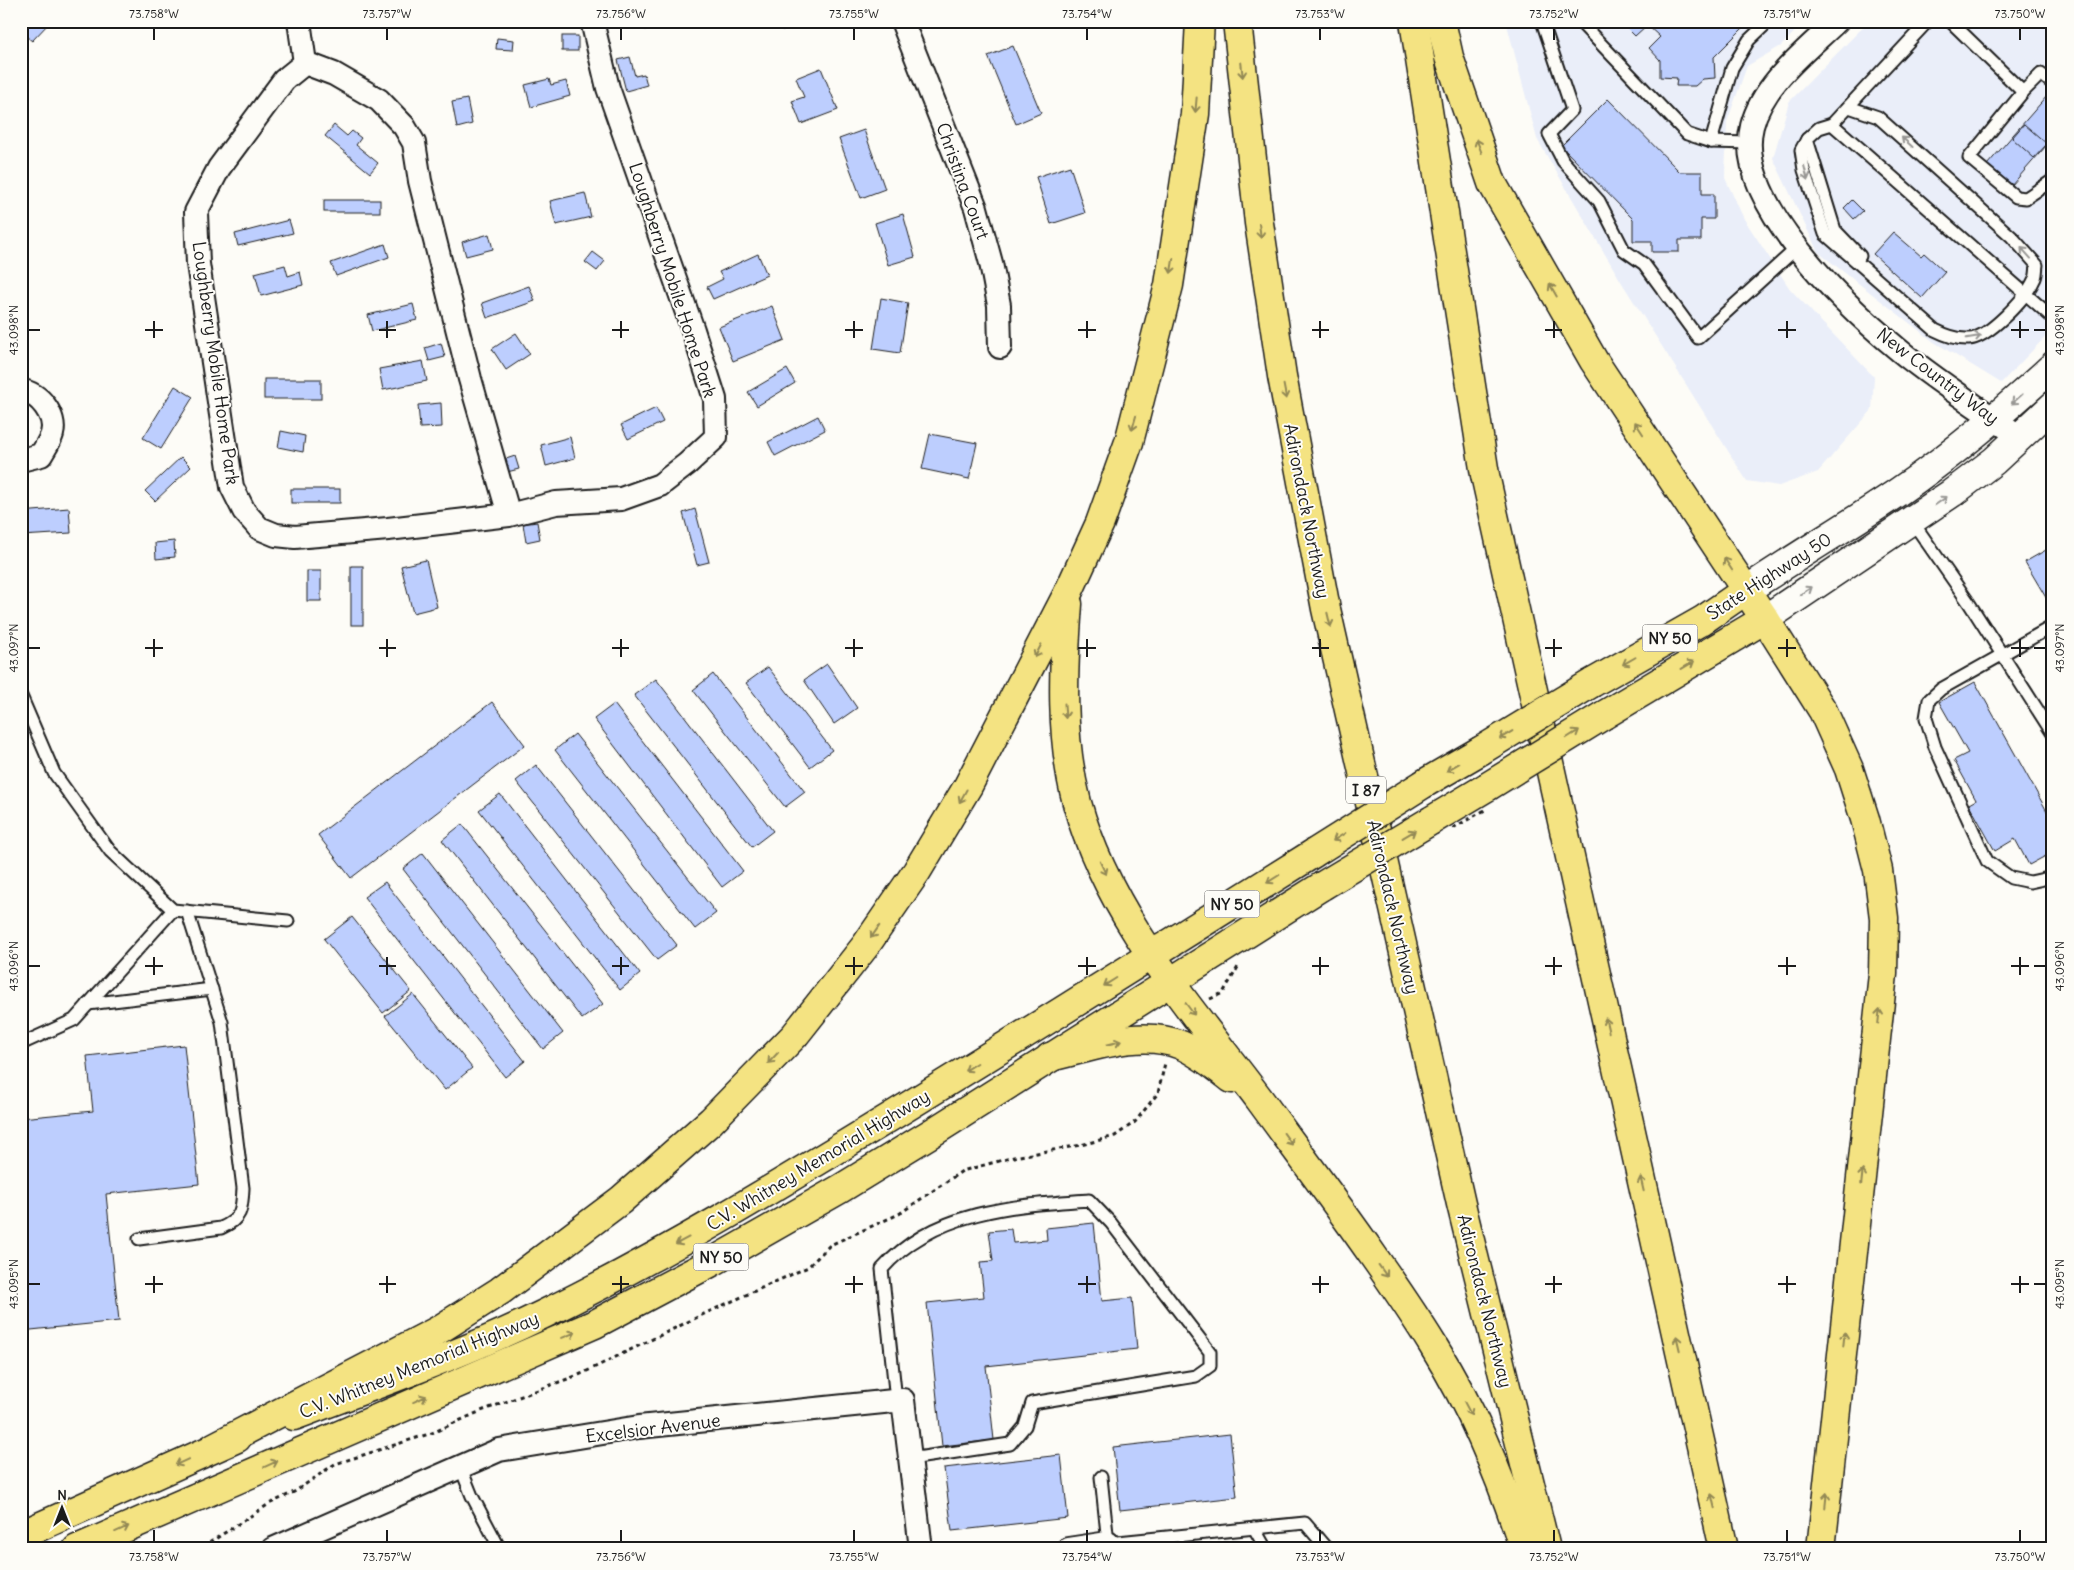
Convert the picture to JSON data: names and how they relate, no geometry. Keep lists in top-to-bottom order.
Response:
{
  "streets": {
    "highway": [
      "Adirondack Northway",
      "State Highway 50",
      "NY 50",
      "I 87",
      "C.V. Whitney Memorial Highway"
    ],
    "street": [
      "Christina Court",
      "Loughberry Mobile Home Park",
      "New Country Way",
      "Excelsior Avenue"
    ]
  },
  "crossings": [
    ["New Country Way", "State Highway 50"],
    ["State Highway 50", "C.V. Whitney Memorial Highway"]
  ],
  "north": "top",
  "coordinates": [
    "73.758°W",
    "73.757°W",
    "73.756°W",
    "73.755°W",
    "73.754°W",
    "73.753°W",
    "73.752°W",
    "73.751°W",
    "73.750°W",
    "43.098°N",
    "43.097°N",
    "43.096°N",
    "43.095°N"
  ]
}
